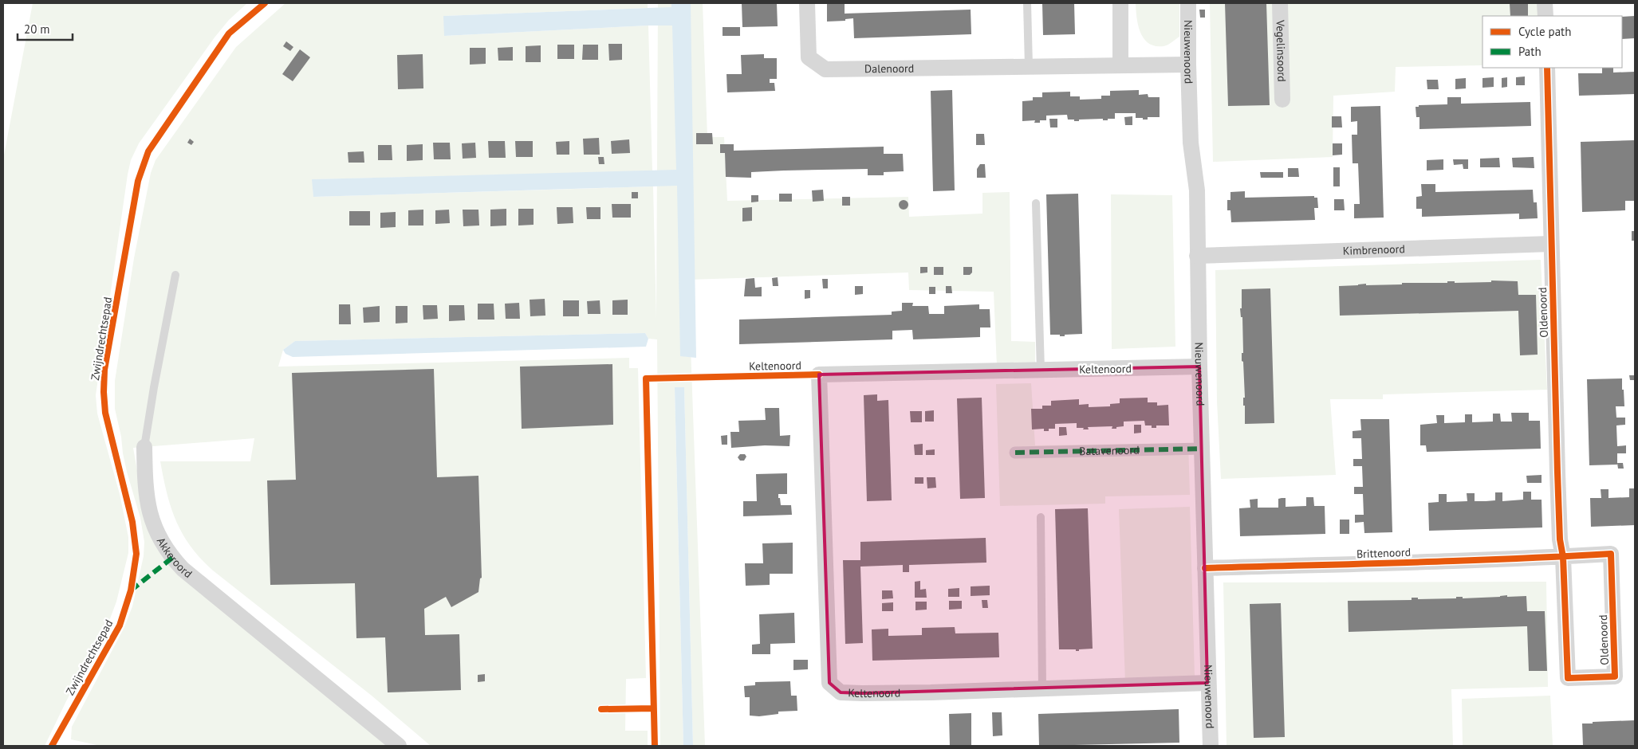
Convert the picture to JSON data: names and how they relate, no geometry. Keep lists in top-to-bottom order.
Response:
{
  "streets": {
    "street": [
      "Vegelinsoord",
      "Nieuwenoord",
      "Dalenoord",
      "Kimbrenoord",
      "Oldenoord",
      "Keltenoord",
      "Batavenoord",
      "Brittenoord",
      "Akkeroord"
    ],
    "cycle path": ["Zwijndrechtsepad"]
  },
  "crossings": [
    ["Nieuwenoord", "Dalenoord"],
    ["Nieuwenoord", "Kimbrenoord"],
    ["Nieuwenoord", "Keltenoord"],
    ["Nieuwenoord", "Batavenoord"],
    ["Nieuwenoord", "Brittenoord"],
    ["Kimbrenoord", "Oldenoord"],
    ["Oldenoord", "Brittenoord"]
  ],
  "legend": ["Cycle path", "Path"],
  "scale_bar": "20 m"
}
